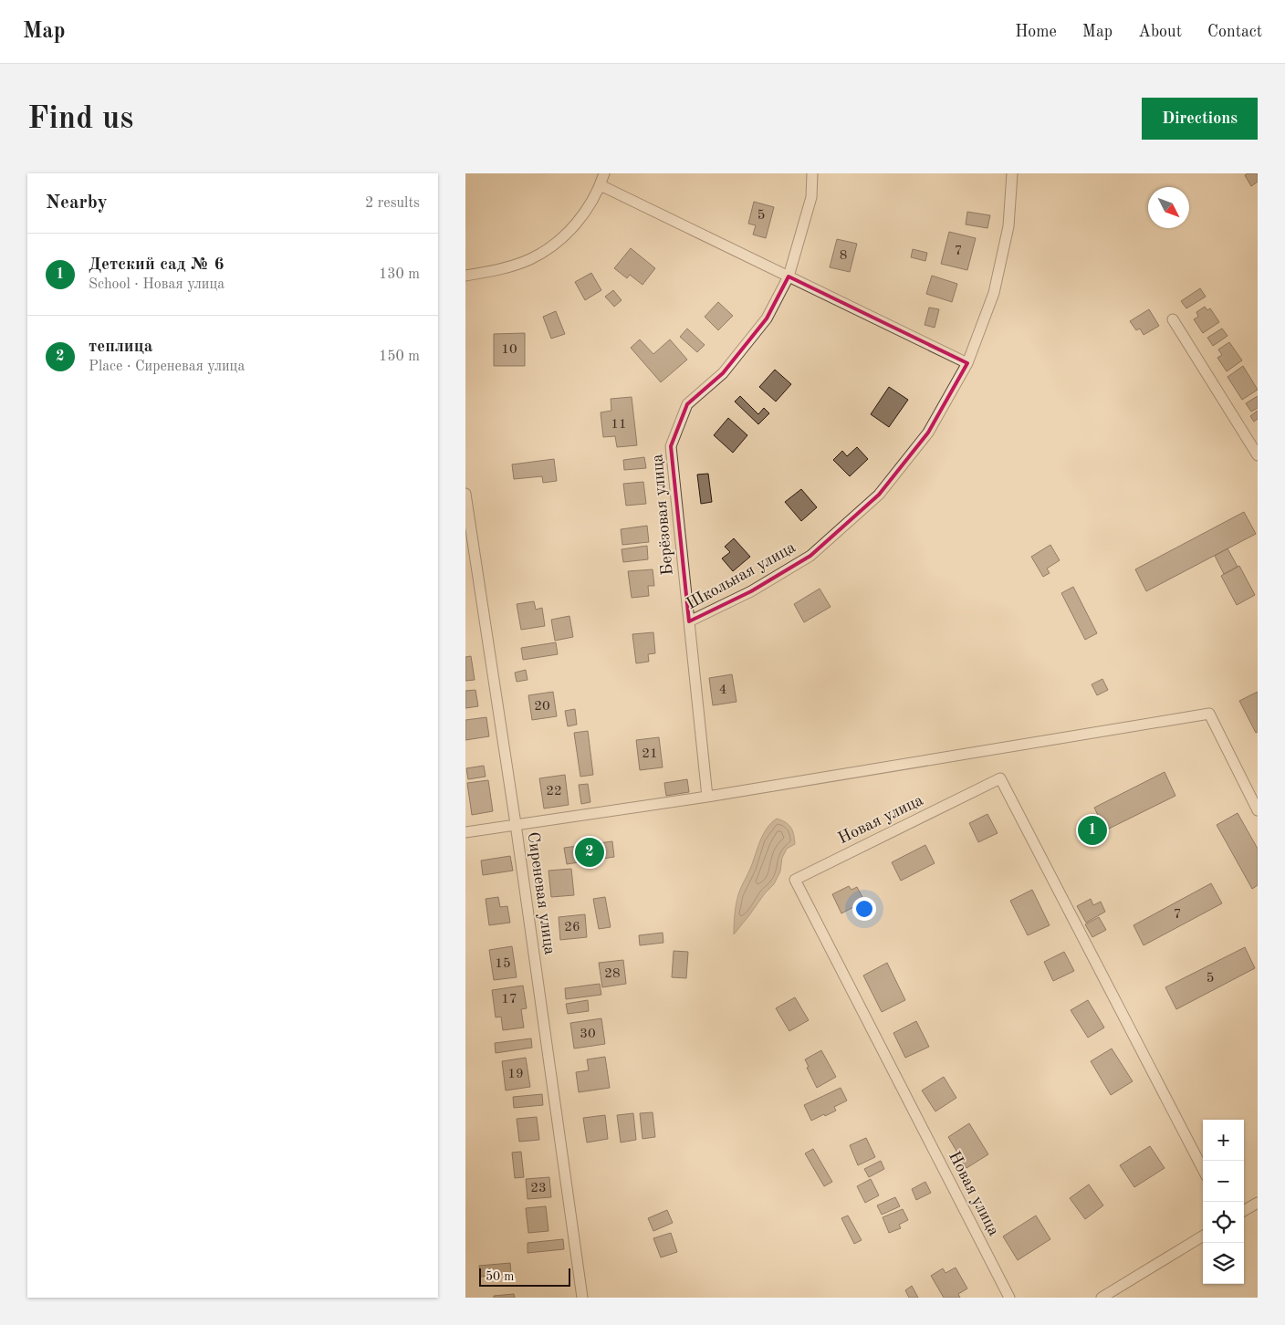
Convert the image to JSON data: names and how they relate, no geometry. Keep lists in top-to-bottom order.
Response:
{
  "streets": {
    "street": [
      "Берёзовая улица",
      "Школьная улица",
      "Новая улица",
      "Сиреневая улица"
    ]
  },
  "crossings": [
    ["Берёзовая улица", "Школьная улица"]
  ],
  "house_numbers": [
    "5",
    "7",
    "8",
    "10",
    "11",
    "4",
    "20",
    "21",
    "22",
    "7",
    "26",
    "15",
    "28",
    "5",
    "17",
    "30",
    "19",
    "23"
  ],
  "scale_bar": "50 m",
  "north": "bottom right",
  "page": {
    "header": "Map",
    "nav": [
      "Home",
      "Map",
      "About",
      "Contact"
    ],
    "buttons": "Directions",
    "title": "Find us",
    "heading": ["Nearby", "2 results"],
    "list": [
      {
        "mark": "1",
        "name": "Детский сад № 6",
        "note": "School · Новая улица",
        "value": "130 m"
      },
      {
        "mark": "2",
        "name": "теплица",
        "note": "Place · Сиреневая улица",
        "value": "150 m"
      }
    ],
    "pins": ["1", "2"],
    "map_buttons": ["+", "−"],
    "scale": "50 m"
  }
}
